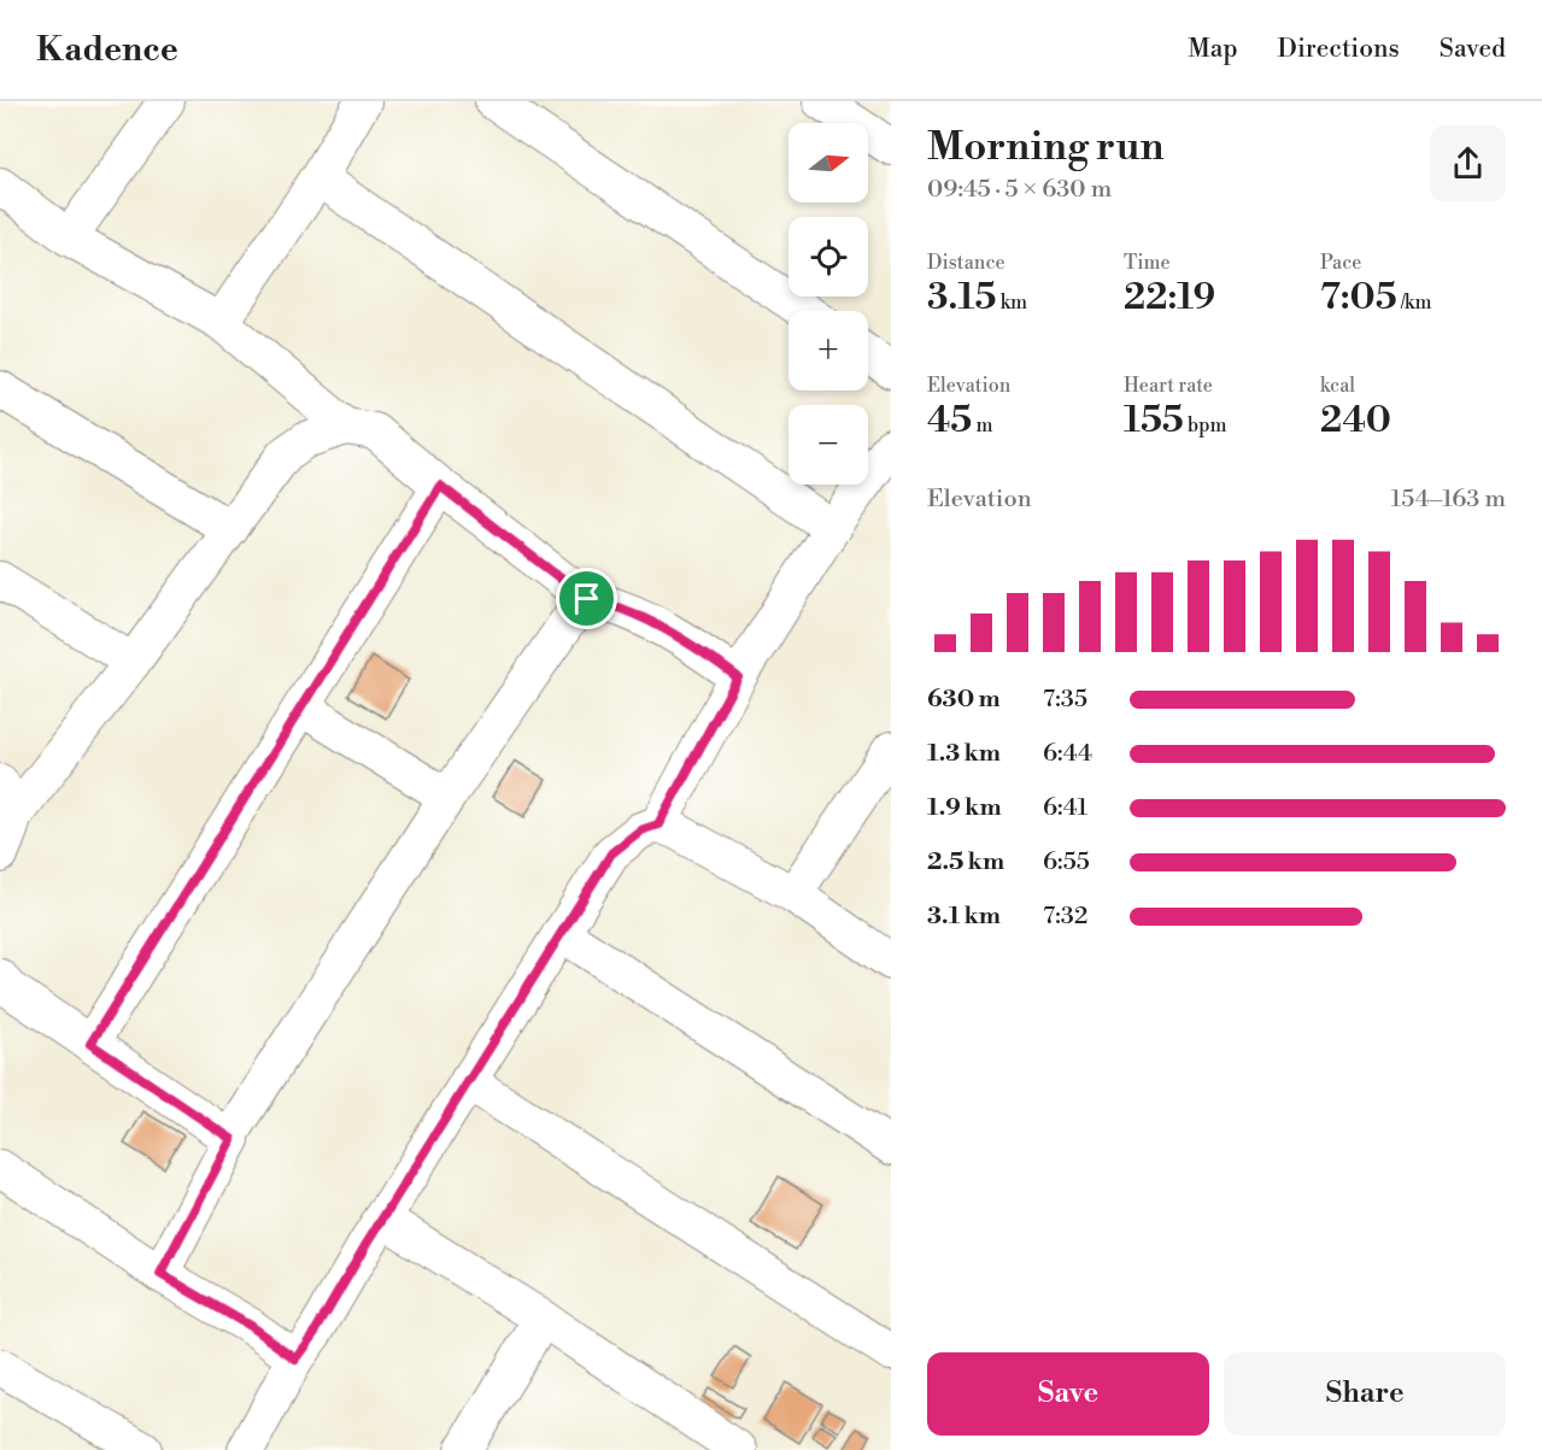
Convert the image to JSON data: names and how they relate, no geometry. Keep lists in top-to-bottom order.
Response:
{
  "north": "right",
  "page": {
    "header": "Kadence",
    "nav": ["Map", "Directions", "Saved"],
    "heading": ["Morning run", "09:45 · 5 × 630 m"],
    "map_buttons": ["+", "−"],
    "stats": [
      ["Distance", "3.15 km"],
      ["Time", "22:19"],
      ["Pace", "7:05 /km"],
      ["Elevation", "45 m"],
      ["Heart rate", "155 bpm"],
      ["kcal", "240"]
    ],
    "chart": ["Elevation", "154–163 m"],
    "list": [
      {
        "name": "630 m",
        "note": "7:35"
      },
      {
        "name": "1.3 km",
        "note": "6:44"
      },
      {
        "name": "1.9 km",
        "note": "6:41"
      },
      {
        "name": "2.5 km",
        "note": "6:55"
      },
      {
        "name": "3.1 km",
        "note": "7:32"
      }
    ],
    "buttons": ["Save", "Share"]
  }
}
